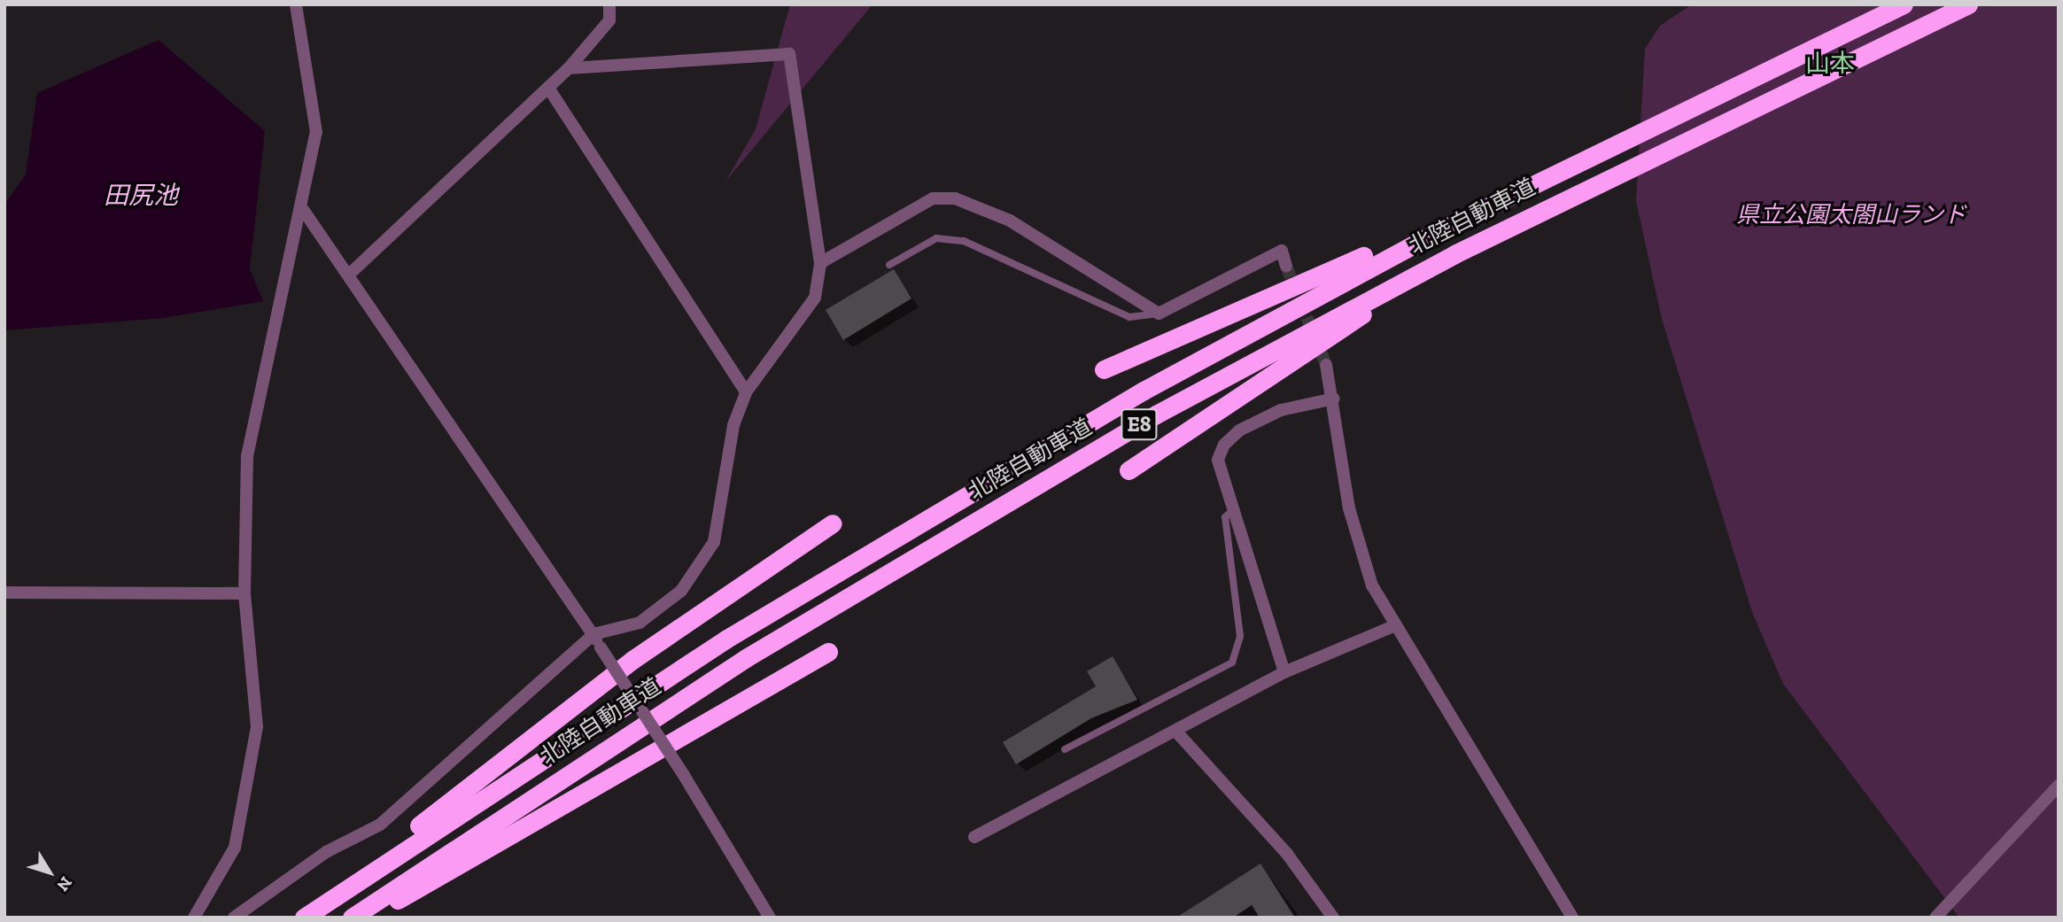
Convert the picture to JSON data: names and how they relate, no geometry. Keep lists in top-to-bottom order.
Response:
{
  "streets": {
    "highway": ["北陸自動車道", "E8"]
  },
  "districts": ["山本"],
  "water": ["田尻池"],
  "parks": ["県立公園太閤山ランド"],
  "north": "bottom right"
}
